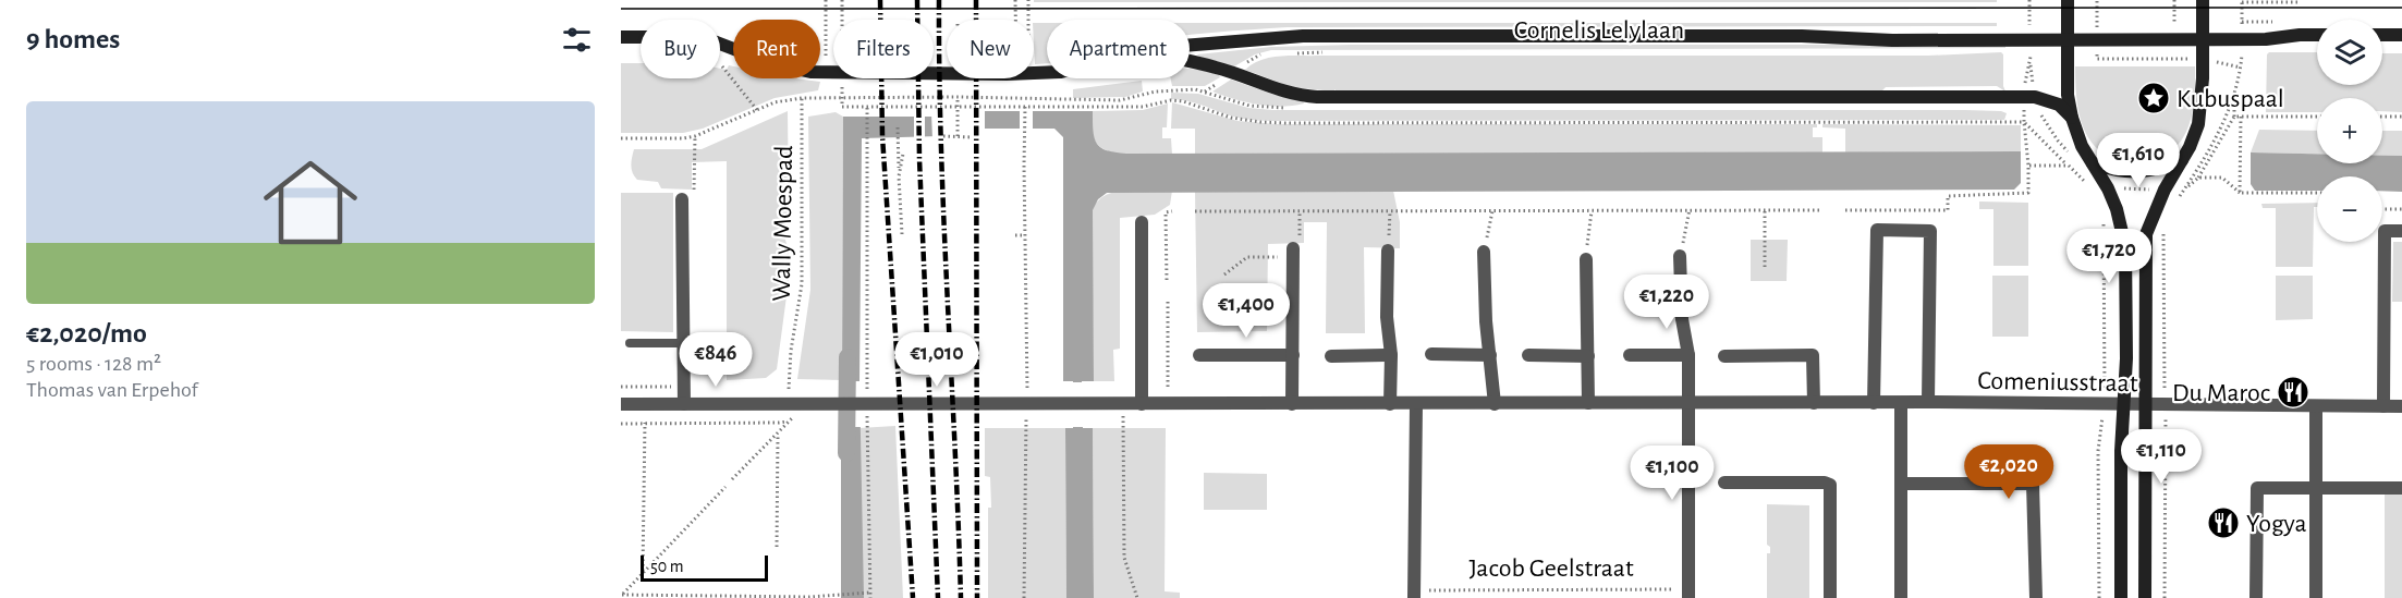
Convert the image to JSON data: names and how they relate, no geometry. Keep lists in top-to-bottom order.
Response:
{
  "streets": {
    "main road": ["Cornelis Lelylaan"],
    "street": ["Comeniusstraat"],
    "path": ["Wally Moespad", "Jacob Geelstraat"]
  },
  "places": {
    "place": ["Kubuspaal"],
    "restaurant": ["Du Maroc", "Yogya"]
  },
  "scale_bar": "50 m",
  "page": {
    "heading": "9 homes",
    "map_buttons": ["+", "−"],
    "chip": [
      "Buy",
      "Rent",
      "Filters",
      "New",
      "Apartment"
    ],
    "list": [
      {
        "name": "€2,020/mo",
        "note": "5 rooms · 128 m² · Thomas van Erpehof"
      }
    ],
    "price": [
      "€1,610",
      "€1,720",
      "€1,220",
      "€1,400",
      "€846",
      "€1,010",
      "€1,110",
      "€2,020",
      "€1,100"
    ],
    "scale": "50 m"
  }
}
